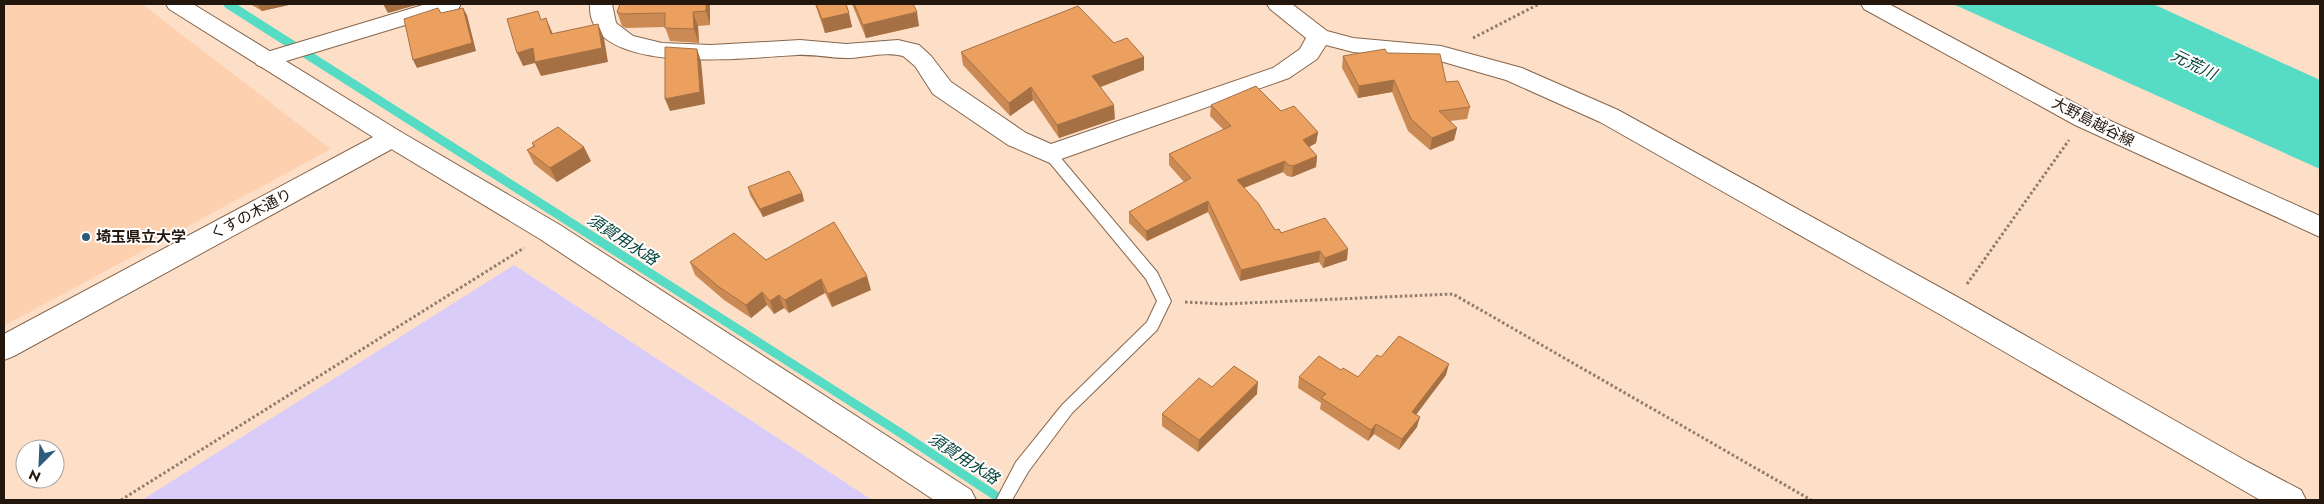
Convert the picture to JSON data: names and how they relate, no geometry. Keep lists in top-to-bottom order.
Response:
{
  "streets": {
    "street": ["大野島越谷線", "くすの木通り"]
  },
  "water": ["元荒川", "須賀用水路"],
  "places": ["埼玉県立大学"],
  "north": "bottom left"
}
